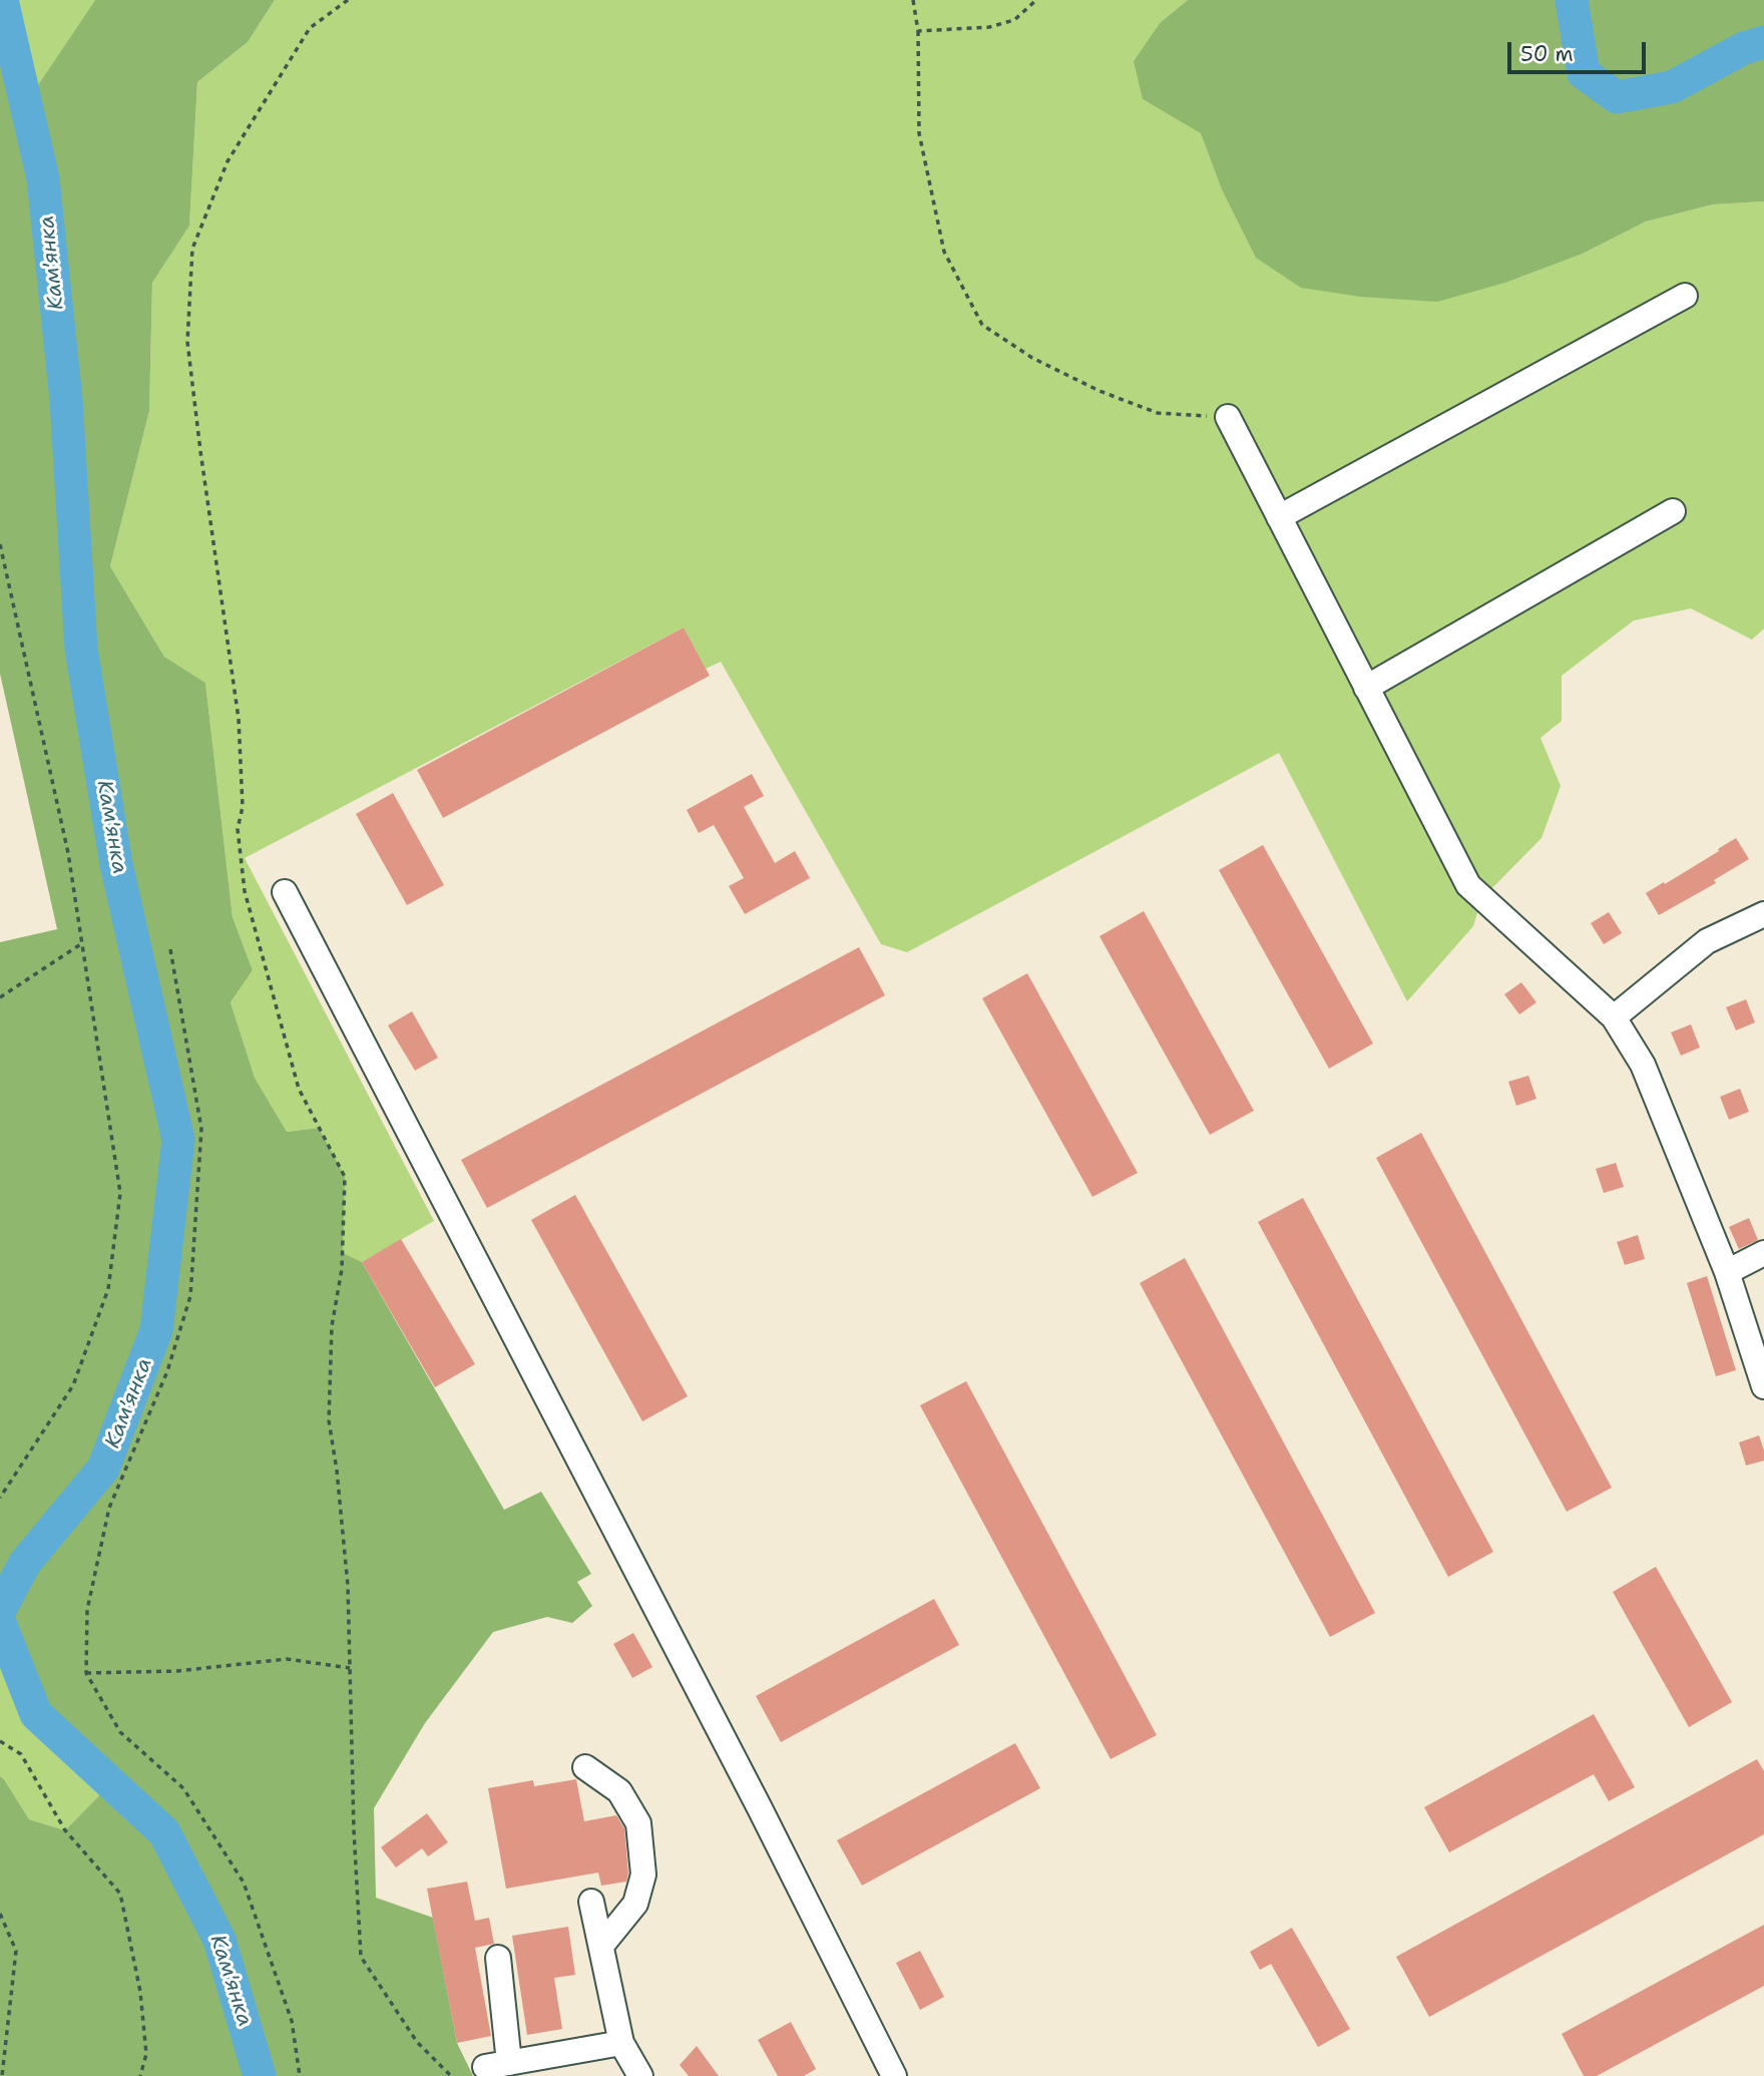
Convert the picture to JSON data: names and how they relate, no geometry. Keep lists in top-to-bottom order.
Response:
{
  "water": ["Кам'янка"],
  "scale_bar": "50 m"
}
